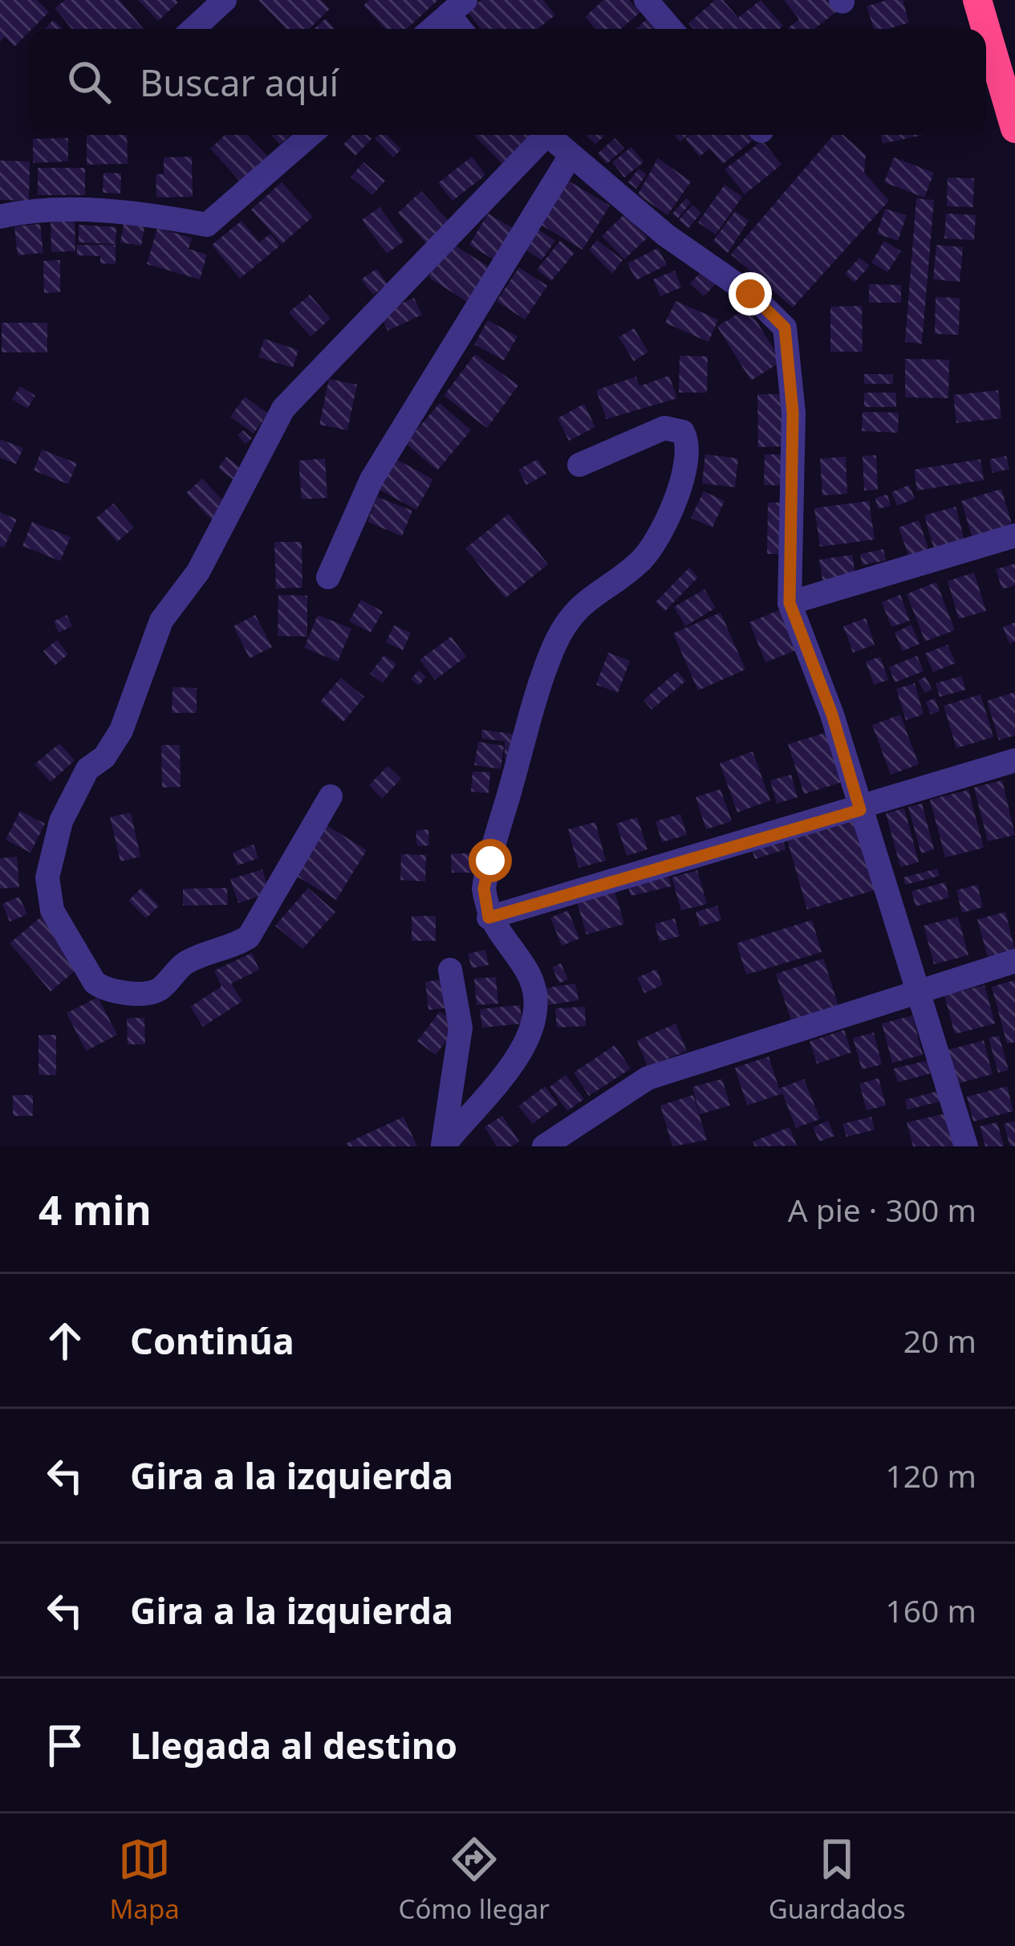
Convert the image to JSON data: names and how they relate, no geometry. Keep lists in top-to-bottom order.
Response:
{
  "page": {
    "search": "Buscar aquí",
    "heading": ["4 min", "A pie · 300 m"],
    "list": [
      ["Continúa", "20 m"],
      ["Gira a la izquierda", "120 m"],
      ["Gira a la izquierda", "160 m"],
      "Llegada al destino"
    ],
    "nav": ["Mapa", "Cómo llegar", "Guardados"]
  }
}
